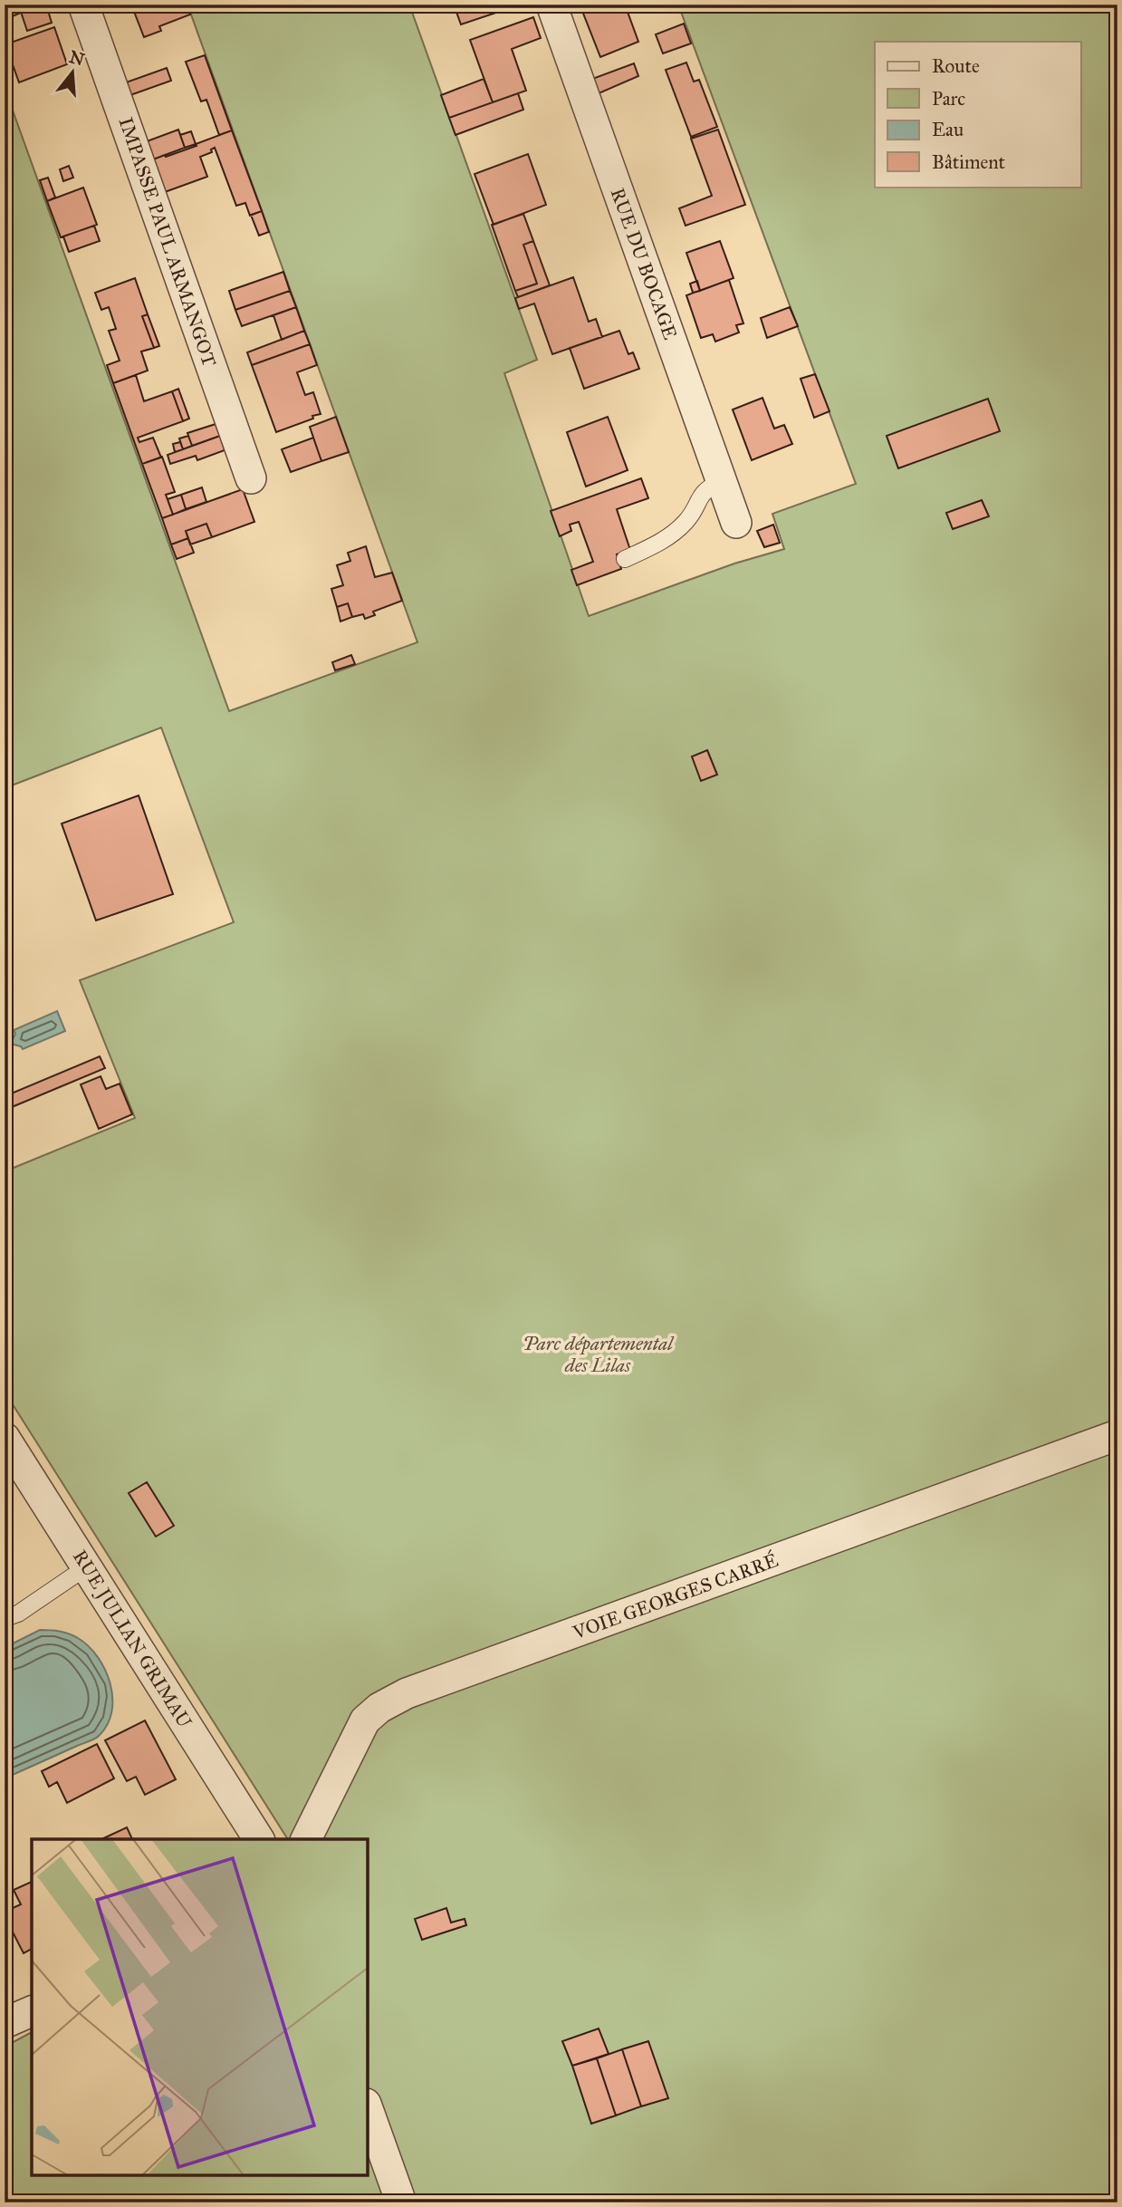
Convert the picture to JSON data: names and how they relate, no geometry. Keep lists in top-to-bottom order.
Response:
{
  "streets": {
    "street": [
      "IMPASSE PAUL ARMANGOT",
      "RUE DU BOCAGE",
      "VOIE GEORGES CARRÉ",
      "RUE JULIAN GRIMAU"
    ]
  },
  "parks": ["Parc départemental des Lilas"],
  "legend": [
    "Route",
    "Parc",
    "Eau",
    "Bâtiment"
  ],
  "north": "top"
}
